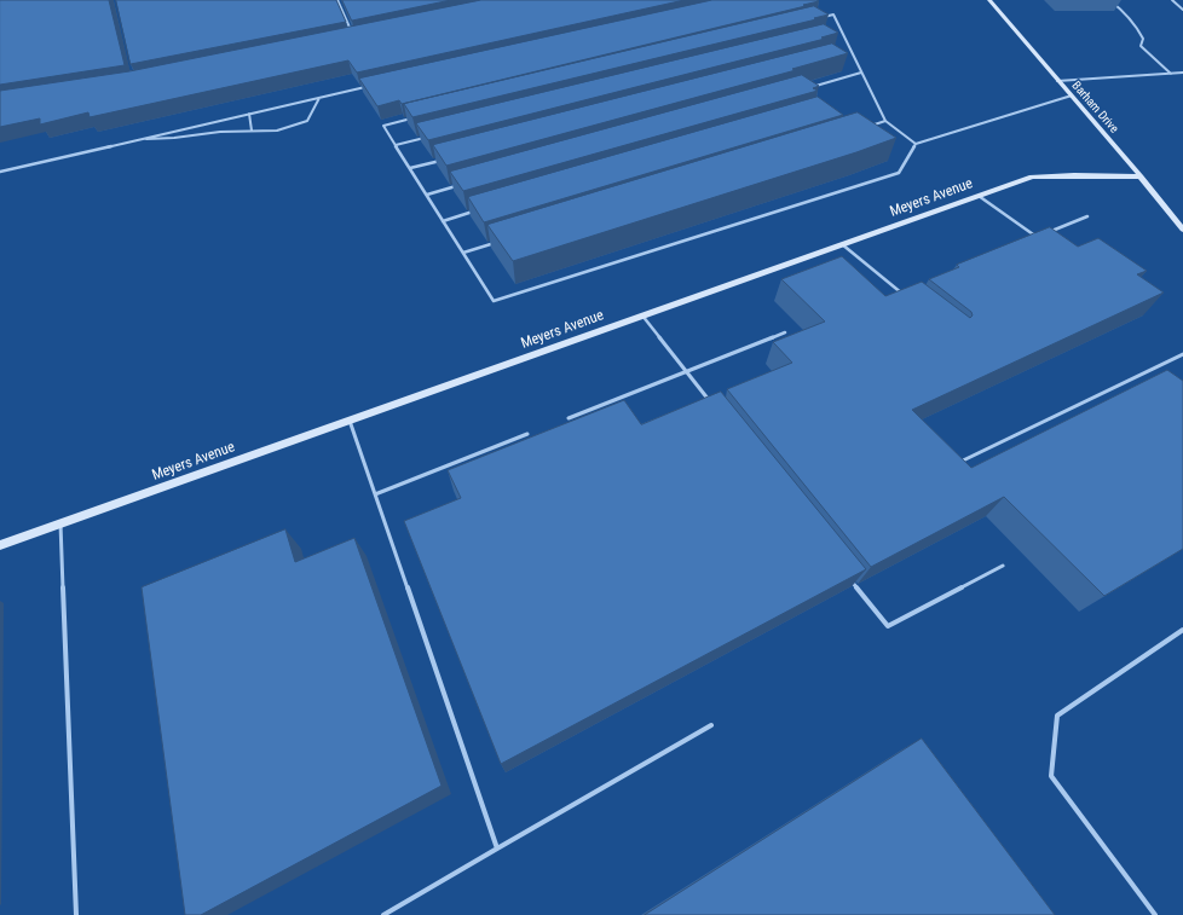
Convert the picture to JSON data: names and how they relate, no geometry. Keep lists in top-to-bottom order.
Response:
{
  "streets": {
    "street": ["Barham Drive", "Meyers Avenue"]
  },
  "crossings": [
    ["Barham Drive", "Meyers Avenue"]
  ]
}
